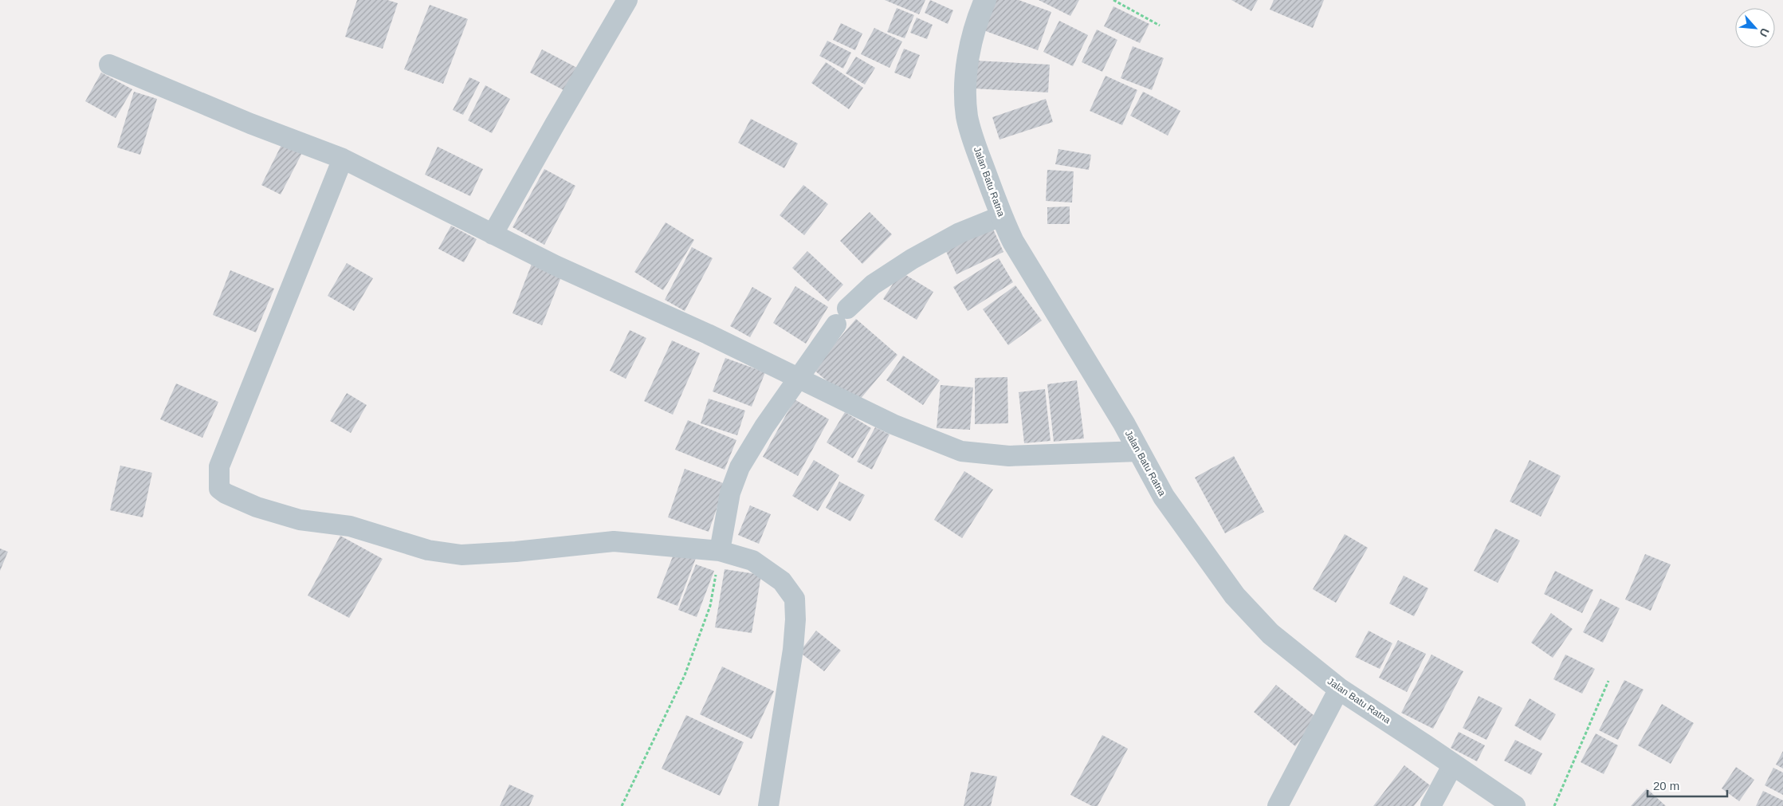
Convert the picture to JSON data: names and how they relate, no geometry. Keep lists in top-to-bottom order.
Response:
{
  "streets": {
    "street": ["Jalan Batu Ratna"]
  },
  "scale_bar": "20 m",
  "north": "bottom right"
}
